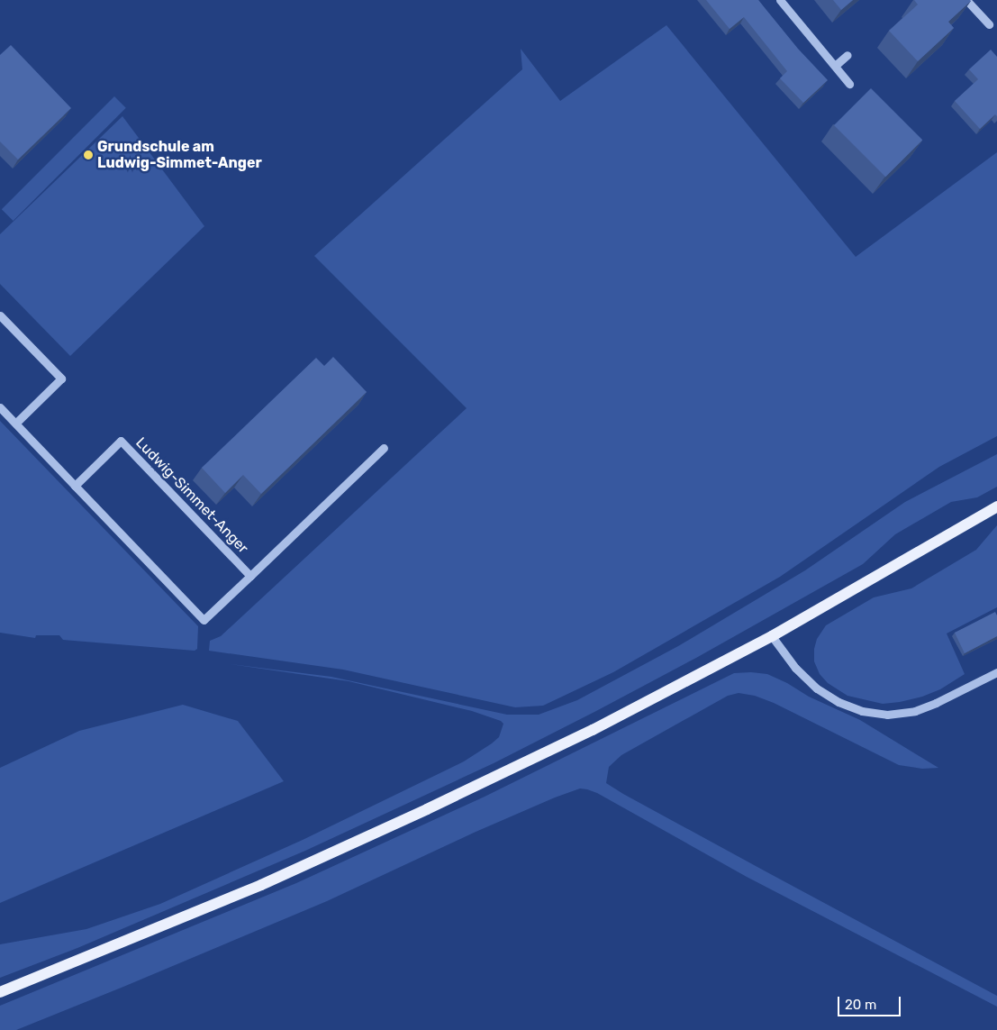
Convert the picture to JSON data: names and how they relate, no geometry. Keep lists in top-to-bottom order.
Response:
{
  "streets": {
    "street": ["Ludwig-Simmet-Anger"]
  },
  "places": ["Grundschule am Ludwig-Simmet-Anger"],
  "scale_bar": "20 m"
}
